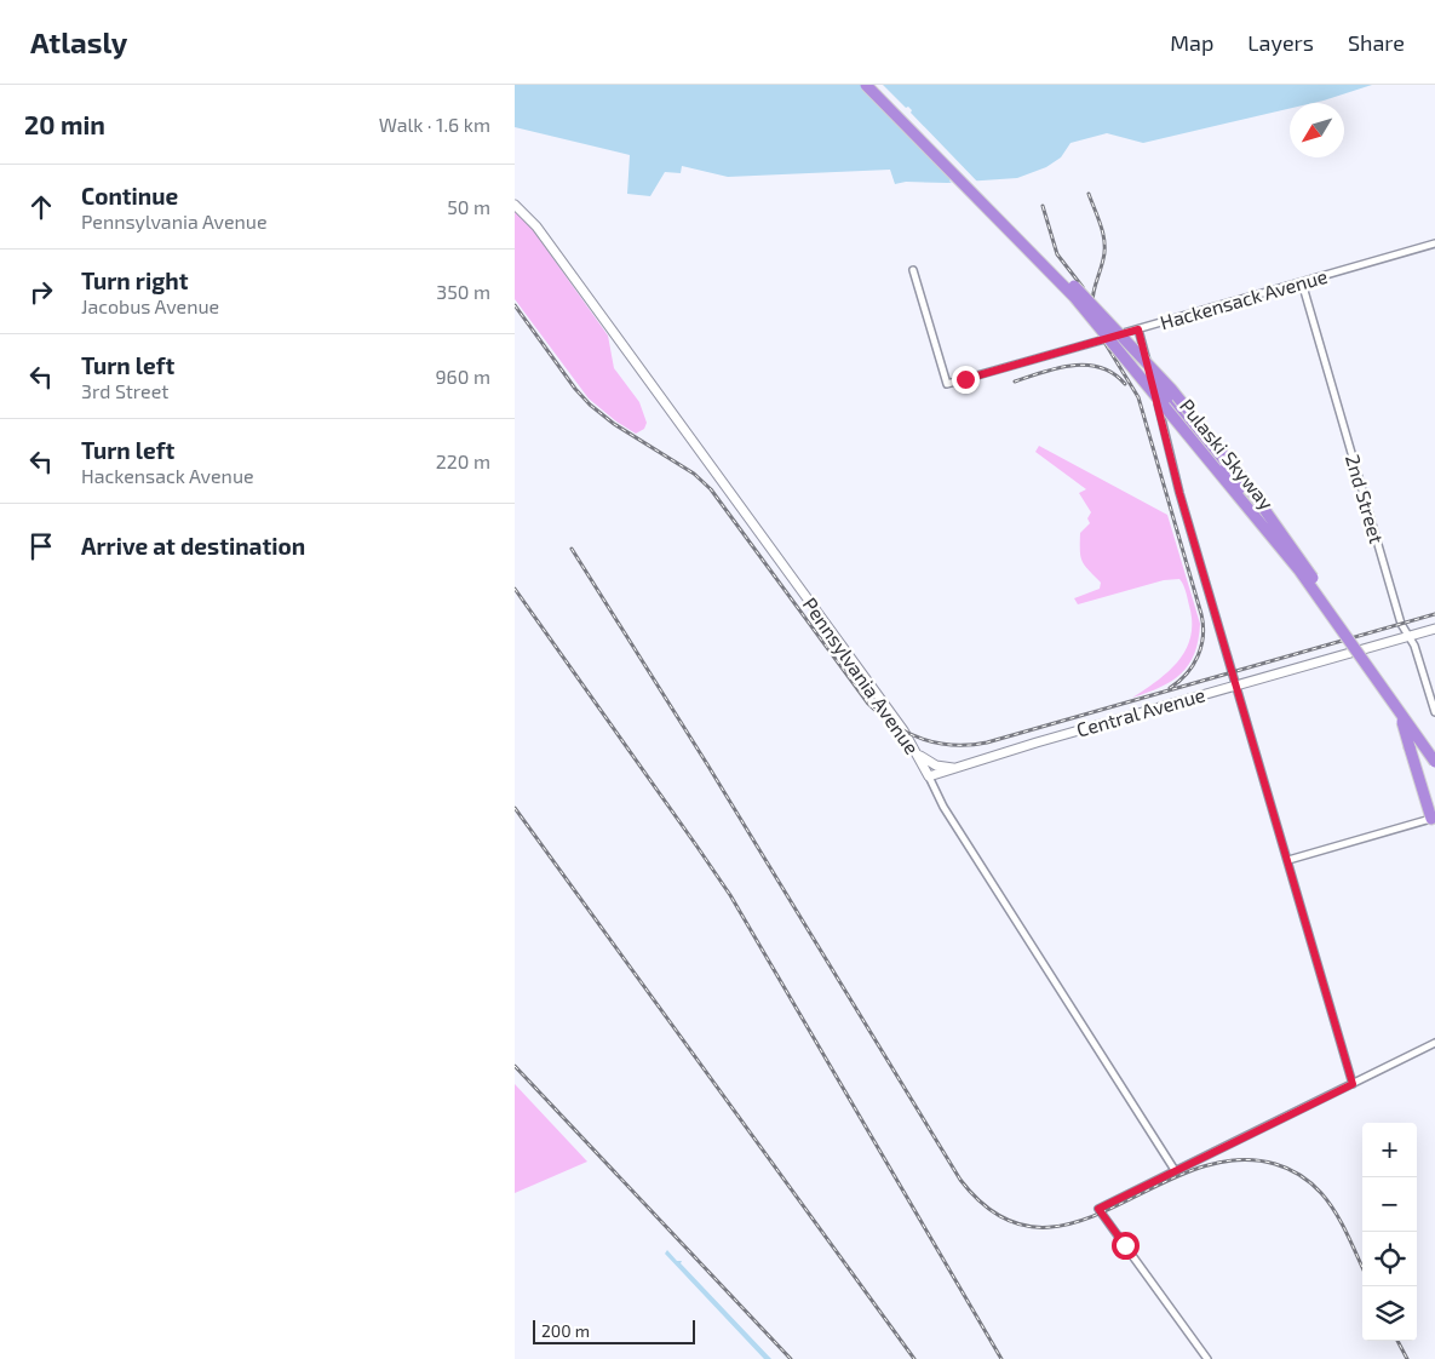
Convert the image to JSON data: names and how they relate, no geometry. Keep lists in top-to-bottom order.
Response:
{
  "streets": {
    "highway": ["Pulaski Skyway"],
    "main road": ["Pennsylvania Avenue", "Central Avenue"],
    "street": ["Hackensack Avenue", "2nd Street"]
  },
  "crossings": [
    ["Hackensack Avenue", "2nd Street"],
    ["2nd Street", "Central Avenue"],
    ["Pennsylvania Avenue", "Central Avenue"]
  ],
  "scale_bar": "200 m",
  "north": "bottom left",
  "page": {
    "header": "Atlasly",
    "nav": ["Map", "Layers", "Share"],
    "heading": ["20 min", "Walk · 1.6 km"],
    "list": [
      ["Continue", "Pennsylvania Avenue", "50 m"],
      ["Turn right", "Jacobus Avenue", "350 m"],
      ["Turn left", "3rd Street", "960 m"],
      ["Turn left", "Hackensack Avenue", "220 m"],
      "Arrive at destination"
    ],
    "map_buttons": ["+", "−"],
    "scale": "200 m"
  }
}
